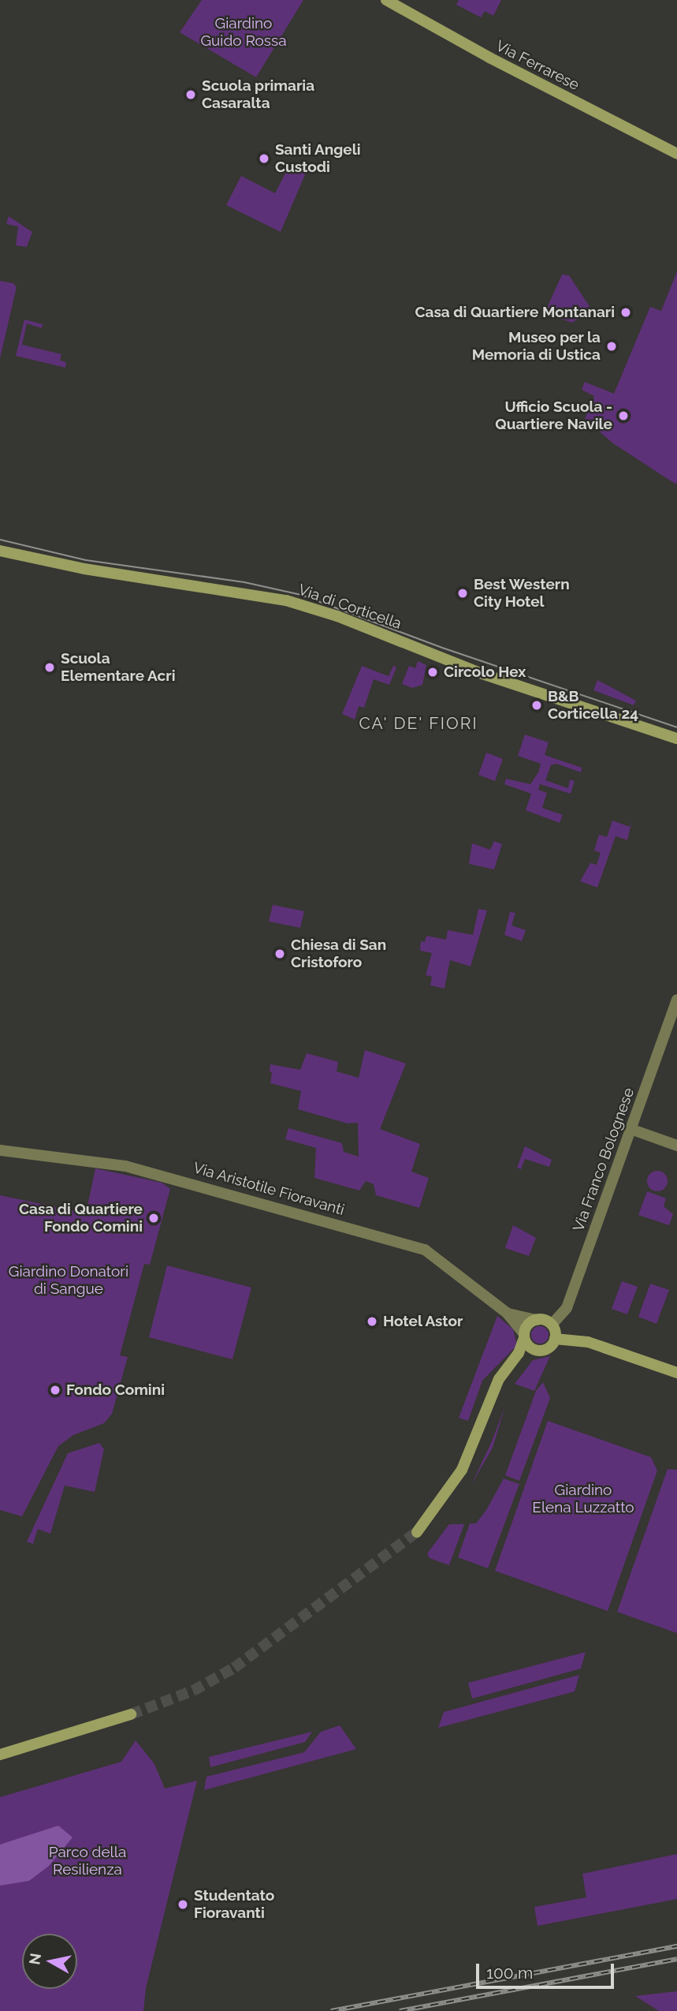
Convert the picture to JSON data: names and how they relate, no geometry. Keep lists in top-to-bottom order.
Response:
{
  "streets": {
    "main road": ["Via Ferrarese", "Via di Corticella"],
    "street": ["Via Franco Bolognese", "Via Aristotile Fioravanti"]
  },
  "crossings": [
    ["Via Franco Bolognese", "Via Aristotile Fioravanti"]
  ],
  "districts": ["CA' DE' FIORI"],
  "parks": [
    "Giardino Guido Rossa",
    "Giardino Donatori di Sangue",
    "Giardino Elena Luzzatto",
    "Parco della Resilienza"
  ],
  "places": [
    "Scuola primaria Casaralta",
    "Santi Angeli Custodi",
    "Casa di Quartiere Montanari",
    "Museo per la Memoria di Ustica",
    "Ufficio Scuola - Quartiere Navile",
    "Best Western City Hotel",
    "Scuola Elementare Acri",
    "Circolo Hex",
    "B&B Corticella 24",
    "Chiesa di San Cristoforo",
    "Casa di Quartiere Fondo Comini",
    "Hotel Astor",
    "Fondo Comini",
    "Studentato Fioravanti"
  ],
  "scale_bar": "100 m",
  "north": "left"
}
